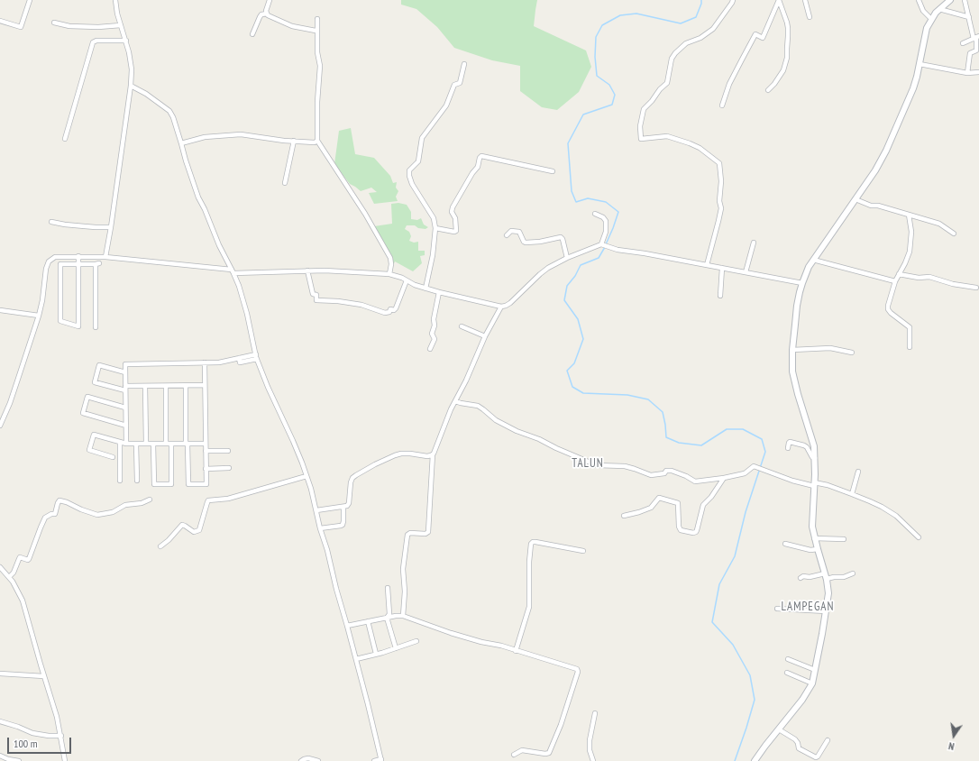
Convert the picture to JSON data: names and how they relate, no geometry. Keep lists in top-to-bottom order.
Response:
{
  "districts": ["TALUN", "LAMPEGAN"],
  "scale_bar": "100 m",
  "north": "bottom"
}
